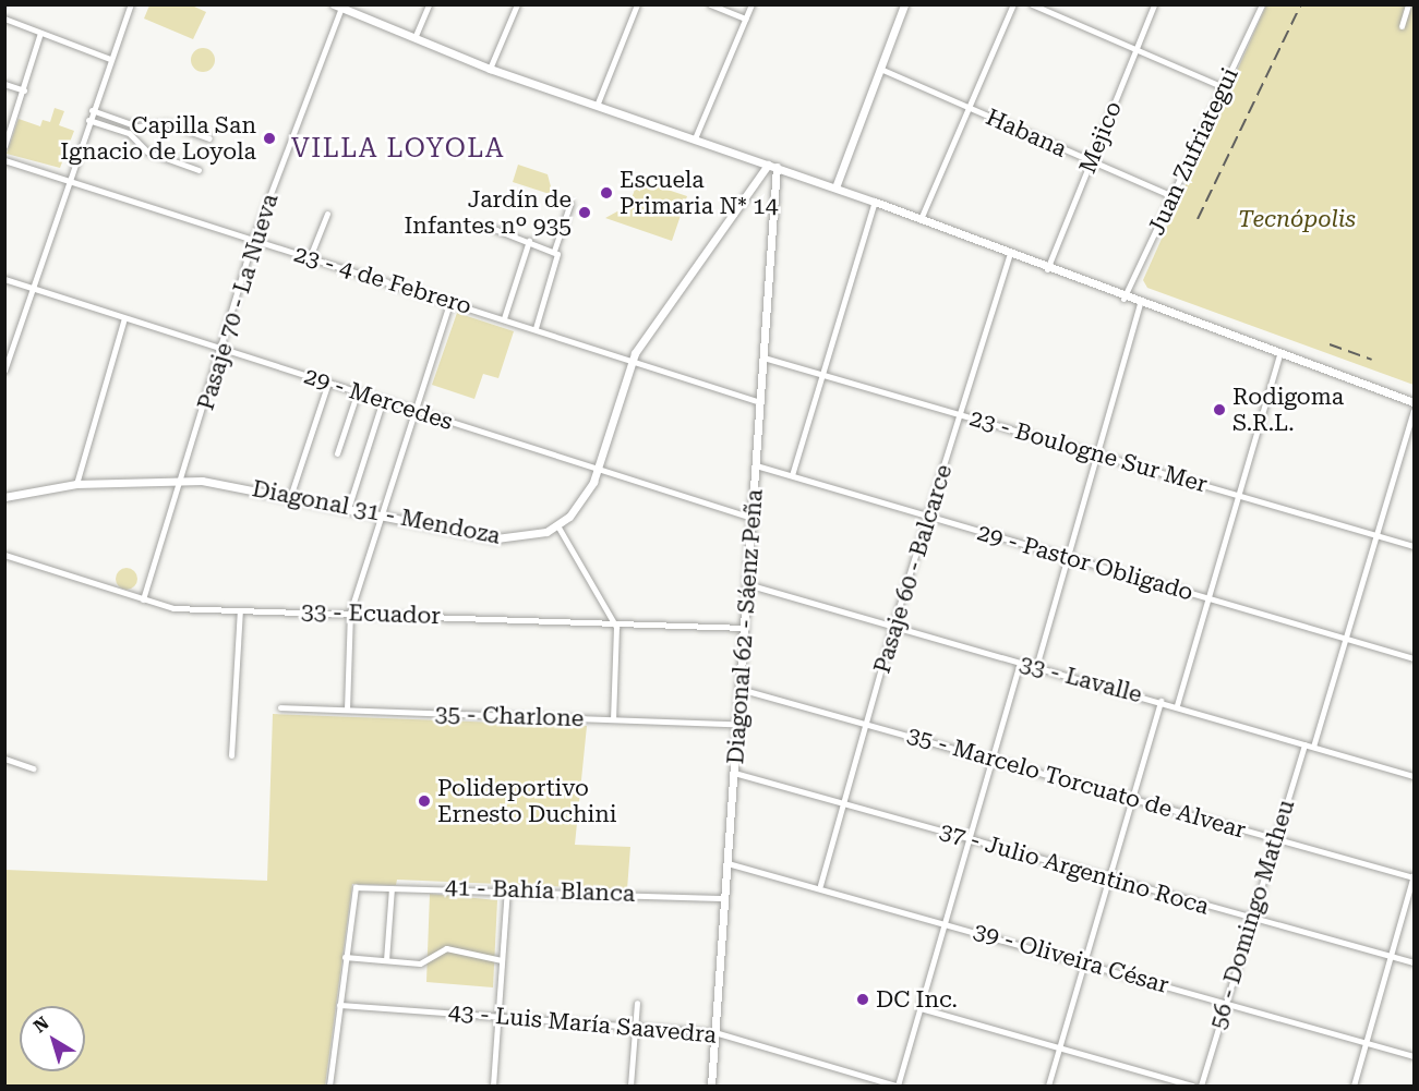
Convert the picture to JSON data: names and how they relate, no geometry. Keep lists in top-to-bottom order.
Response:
{
  "streets": {
    "street": [
      "Habana",
      "Mejico",
      "Juan Zufriategui",
      "23 - 4 de Febrero",
      "Pasaje 70 - La Nueva",
      "29 - Mercedes",
      "23 - Boulogne Sur Mer",
      "Diagonal 31 - Mendoza",
      "29 - Pastor Obligado",
      "Pasaje 60 - Balcarce",
      "33 - Ecuador",
      "Diagonal 62 - Sáenz Peña",
      "33 - Lavalle",
      "35 - Charlone",
      "35 - Marcelo Torcuato de Alvear",
      "37 - Julio Argentino Roca",
      "41 - Bahía Blanca",
      "56 - Domingo Matheu",
      "39 - Oliveira César",
      "43 - Luis María Saavedra"
    ]
  },
  "crossings": [
    ["Habana", "Mejico"],
    ["Habana", "Juan Zufriategui"],
    ["23 - 4 de Febrero", "Pasaje 70 - La Nueva"],
    ["23 - 4 de Febrero", "Diagonal 31 - Mendoza"],
    ["23 - 4 de Febrero", "Diagonal 62 - Sáenz Peña"],
    ["Pasaje 70 - La Nueva", "29 - Mercedes"],
    ["Pasaje 70 - La Nueva", "Diagonal 31 - Mendoza"],
    ["Pasaje 70 - La Nueva", "33 - Ecuador"],
    ["29 - Mercedes", "Diagonal 31 - Mendoza"],
    ["29 - Mercedes", "Diagonal 62 - Sáenz Peña"],
    ["23 - Boulogne Sur Mer", "Pasaje 60 - Balcarce"],
    ["23 - Boulogne Sur Mer", "Diagonal 62 - Sáenz Peña"],
    ["Diagonal 31 - Mendoza", "Diagonal 62 - Sáenz Peña"],
    ["29 - Pastor Obligado", "Pasaje 60 - Balcarce"],
    ["29 - Pastor Obligado", "Diagonal 62 - Sáenz Peña"],
    ["Pasaje 60 - Balcarce", "33 - Lavalle"],
    ["Pasaje 60 - Balcarce", "35 - Marcelo Torcuato de Alvear"],
    ["Pasaje 60 - Balcarce", "37 - Julio Argentino Roca"],
    ["Pasaje 60 - Balcarce", "39 - Oliveira César"],
    ["33 - Ecuador", "Diagonal 62 - Sáenz Peña"],
    ["Diagonal 62 - Sáenz Peña", "33 - Lavalle"],
    ["Diagonal 62 - Sáenz Peña", "35 - Charlone"],
    ["Diagonal 62 - Sáenz Peña", "35 - Marcelo Torcuato de Alvear"],
    ["Diagonal 62 - Sáenz Peña", "37 - Julio Argentino Roca"],
    ["Diagonal 62 - Sáenz Peña", "41 - Bahía Blanca"],
    ["Diagonal 62 - Sáenz Peña", "39 - Oliveira César"],
    ["Diagonal 62 - Sáenz Peña", "43 - Luis María Saavedra"],
    ["33 - Lavalle", "56 - Domingo Matheu"],
    ["35 - Marcelo Torcuato de Alvear", "56 - Domingo Matheu"],
    ["37 - Julio Argentino Roca", "56 - Domingo Matheu"],
    ["56 - Domingo Matheu", "39 - Oliveira César"]
  ],
  "districts": ["VILLA LOYOLA"],
  "parks": ["Tecnópolis"],
  "places": [
    "Capilla San Ignacio de Loyola",
    "Escuela Primaria N* 14",
    "Jardín de Infantes nº 935",
    "Rodigoma S.R.L.",
    "Polideportivo Ernesto Duchini",
    "DC Inc."
  ],
  "north": "top left"
}
